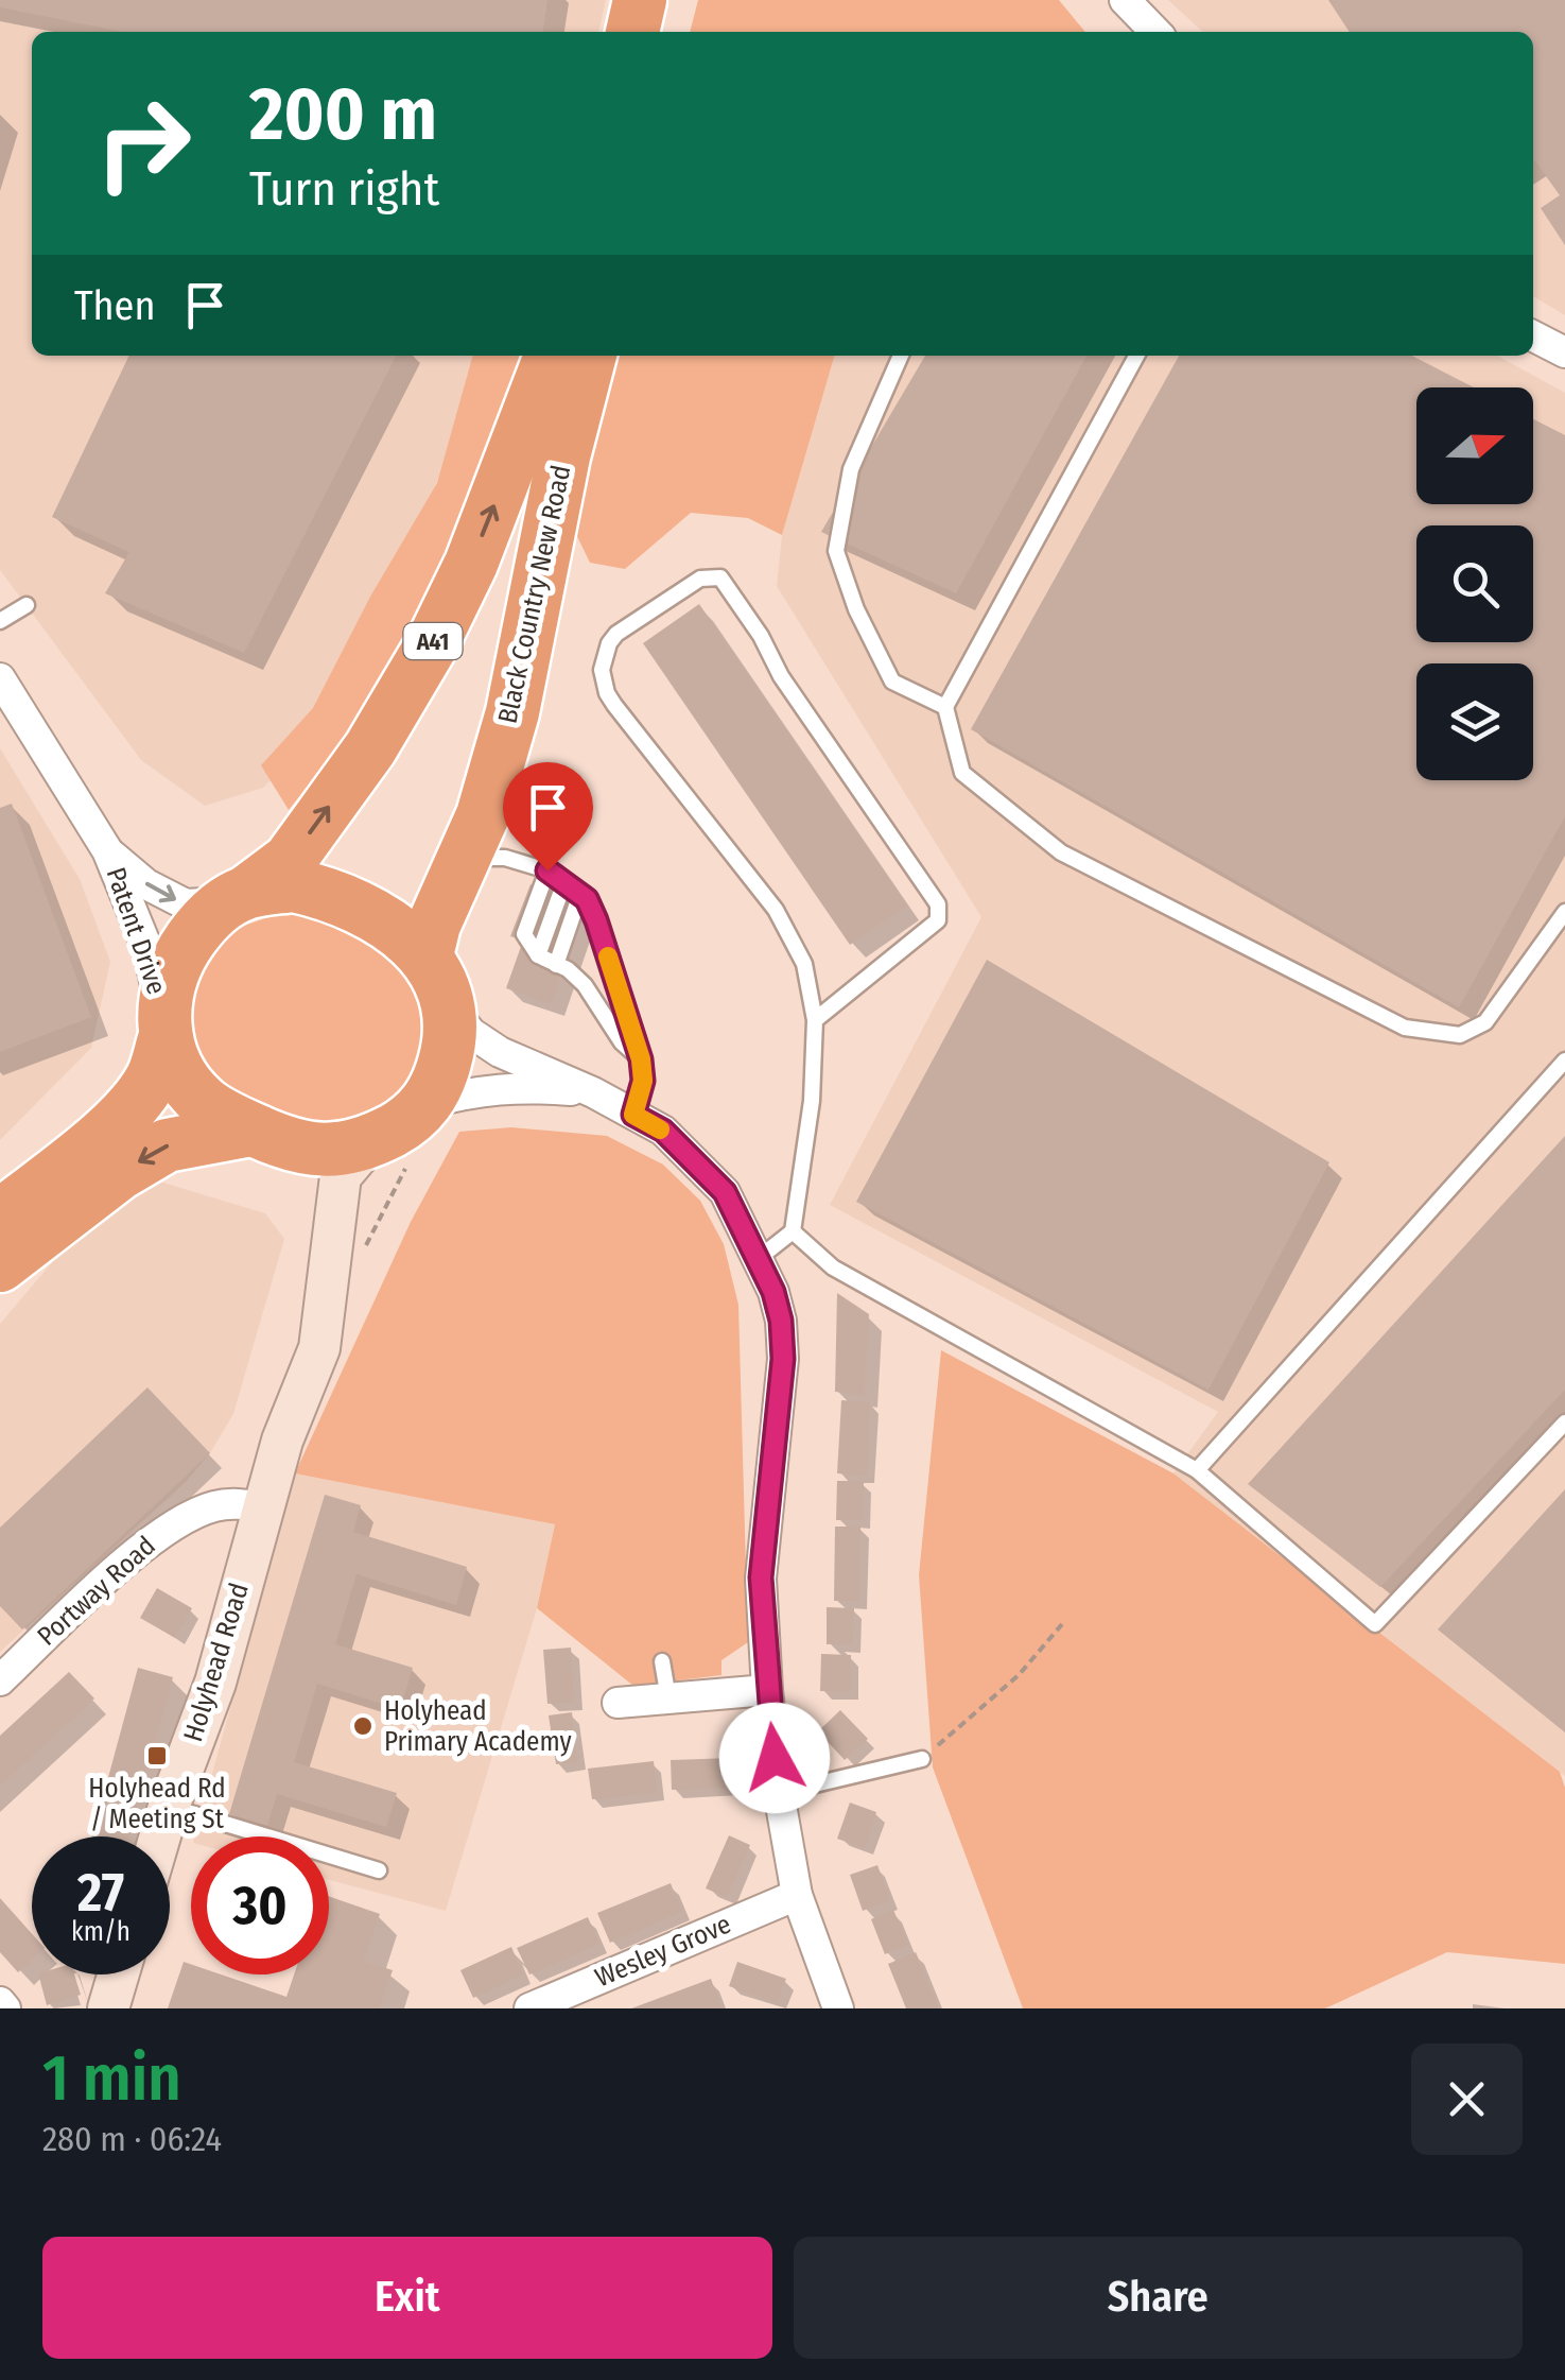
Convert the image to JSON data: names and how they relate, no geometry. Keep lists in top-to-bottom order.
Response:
{
  "streets": {
    "highway": ["Black Country New Road", "A41"],
    "street": [
      "Patent Drive",
      "Portway Road",
      "Holyhead Road",
      "Wesley Grove"
    ]
  },
  "crossings": [
    ["Black Country New Road", "A41"],
    ["Black Country New Road", "Patent Drive"],
    ["Black Country New Road", "Holyhead Road"],
    ["A41", "Patent Drive"],
    ["A41", "Holyhead Road"],
    ["Patent Drive", "Holyhead Road"],
    ["Portway Road", "Holyhead Road"]
  ],
  "places": {
    "other": ["Holyhead Primary Academy"],
    "transit": ["Holyhead Rd / Meeting St"]
  },
  "north": "right",
  "page": {
    "turn": ["200 m", "Turn right"],
    "then": "Then",
    "speed": "27 km/h",
    "limit": "30",
    "heading": ["1 min", "280 m · 06:24"],
    "buttons": ["Exit", "Share"]
  }
}
